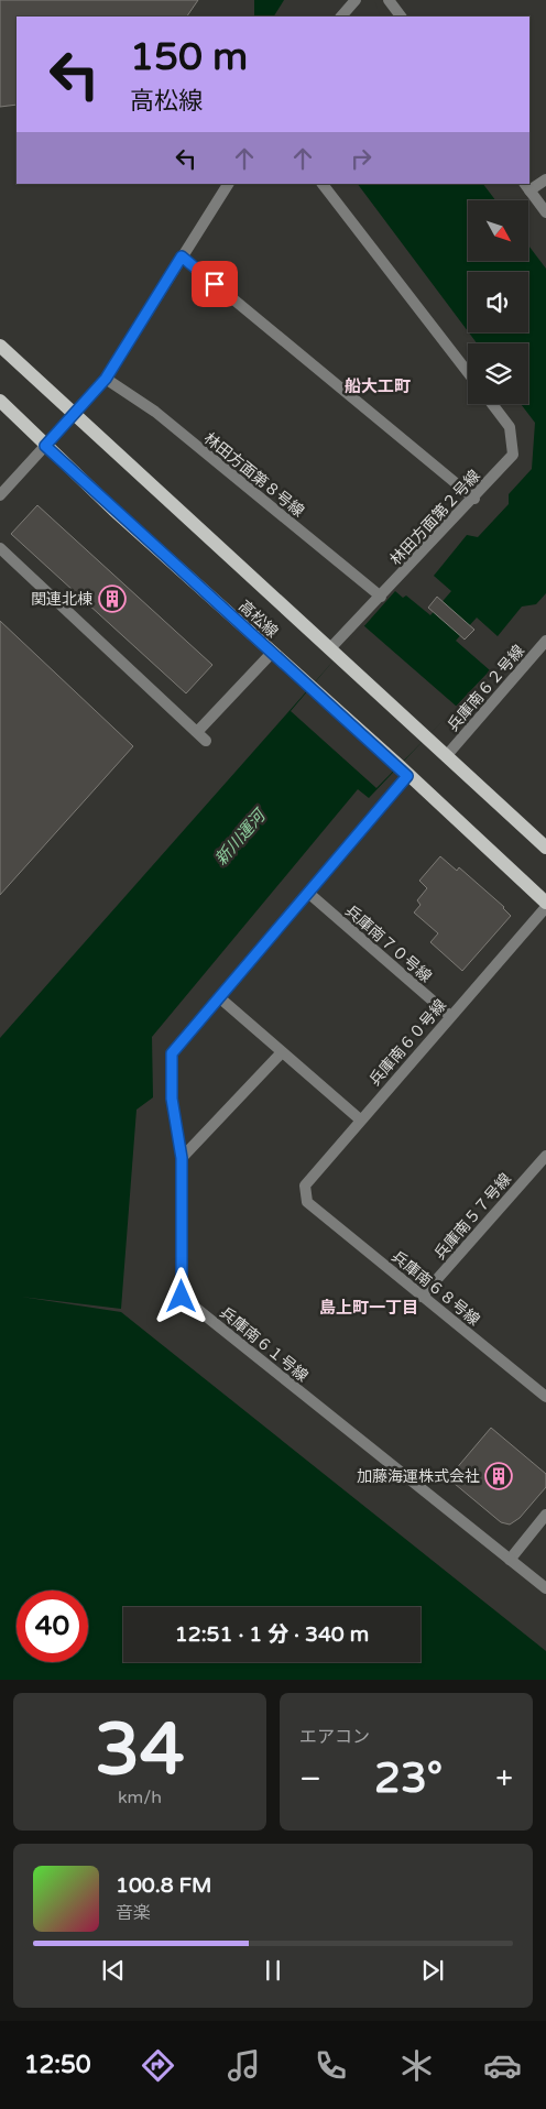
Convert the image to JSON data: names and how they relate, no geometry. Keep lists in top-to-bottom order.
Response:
{
  "streets": {
    "main road": ["高松線"],
    "street": [
      "林田方面第８号線",
      "林田方面第２号線",
      "兵庫南６２号線",
      "兵庫南７０号線",
      "兵庫南６０号線",
      "兵庫南５７号線",
      "兵庫南６８号線",
      "兵庫南６１号線"
    ]
  },
  "crossings": [
    ["林田方面第８号線", "林田方面第２号線"],
    ["林田方面第２号線", "高松線"],
    ["高松線", "兵庫南６２号線"],
    ["高松線", "兵庫南６１号線"],
    ["兵庫南７０号線", "兵庫南６０号線"],
    ["兵庫南７０号線", "兵庫南６１号線"],
    ["兵庫南６０号線", "兵庫南６８号線"],
    ["兵庫南５７号線", "兵庫南６８号線"]
  ],
  "districts": ["船大工町", "島上町一丁目"],
  "water": ["新川運河"],
  "places": {
    "building": ["関連北棟", "加藤海運株式会社"]
  },
  "north": "bottom right",
  "page": {
    "turn": ["150 m", "高松線"],
    "limit": "40",
    "trip": "12:51 · 1 分 · 340 m",
    "tile": [
      ["34", "km/h"],
      "エアコン"
    ],
    "heat": ["−", "23°", "+"],
    "song": ["100.8 FM", "音楽"],
    "tabs": "12:50"
  }
}
